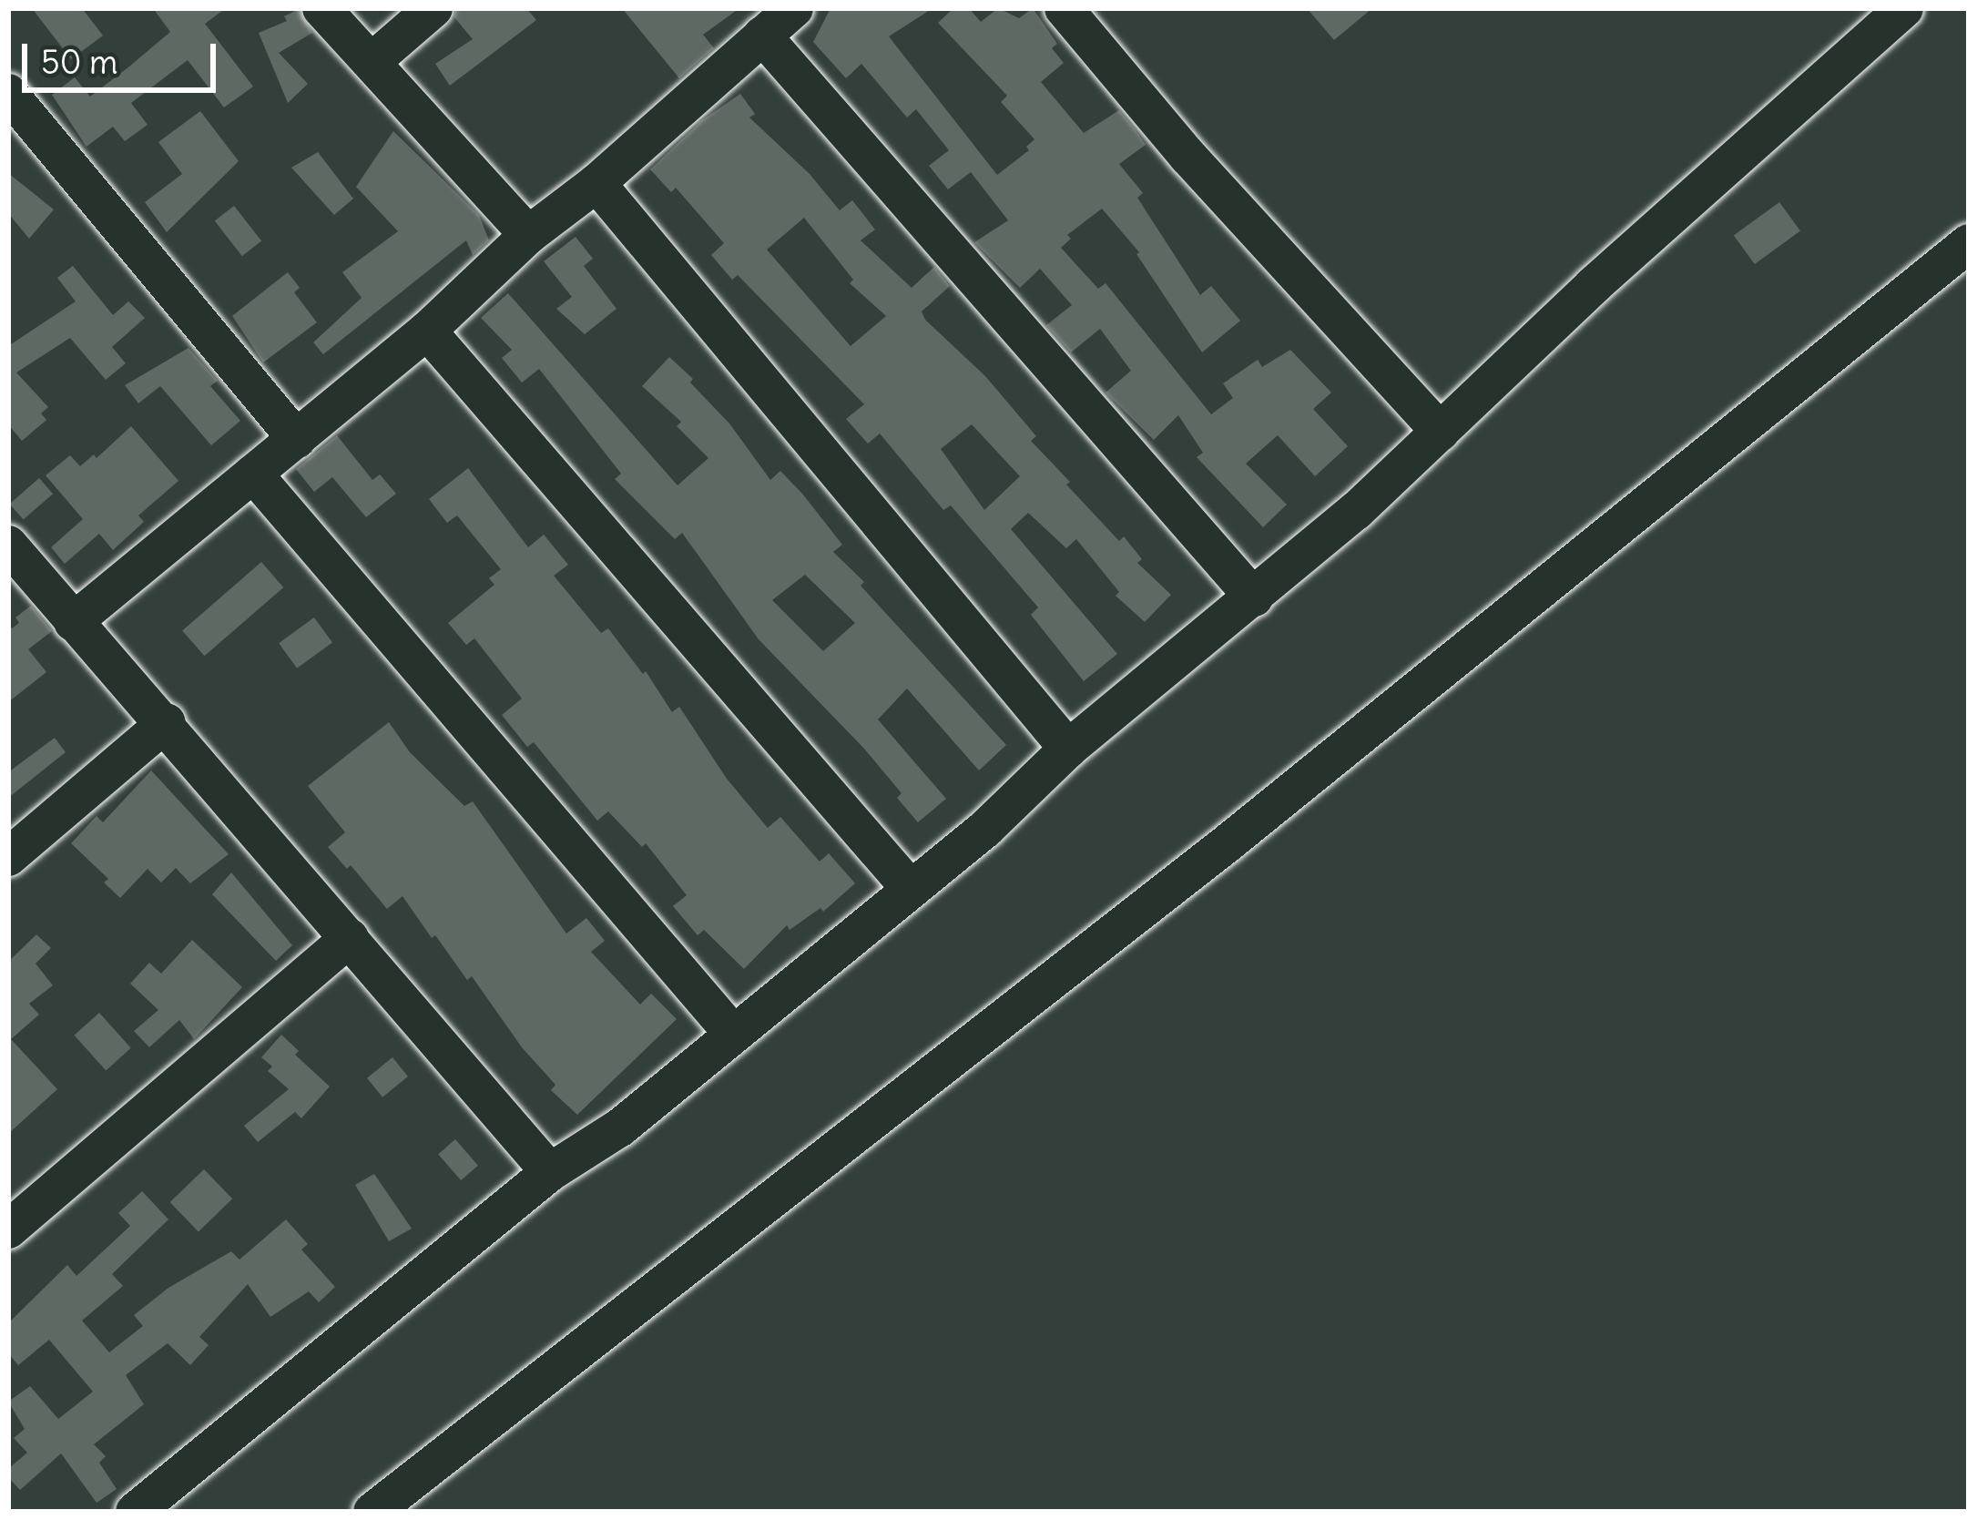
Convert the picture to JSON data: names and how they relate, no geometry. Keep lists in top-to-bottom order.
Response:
{
  "scale_bar": "50 m"
}
